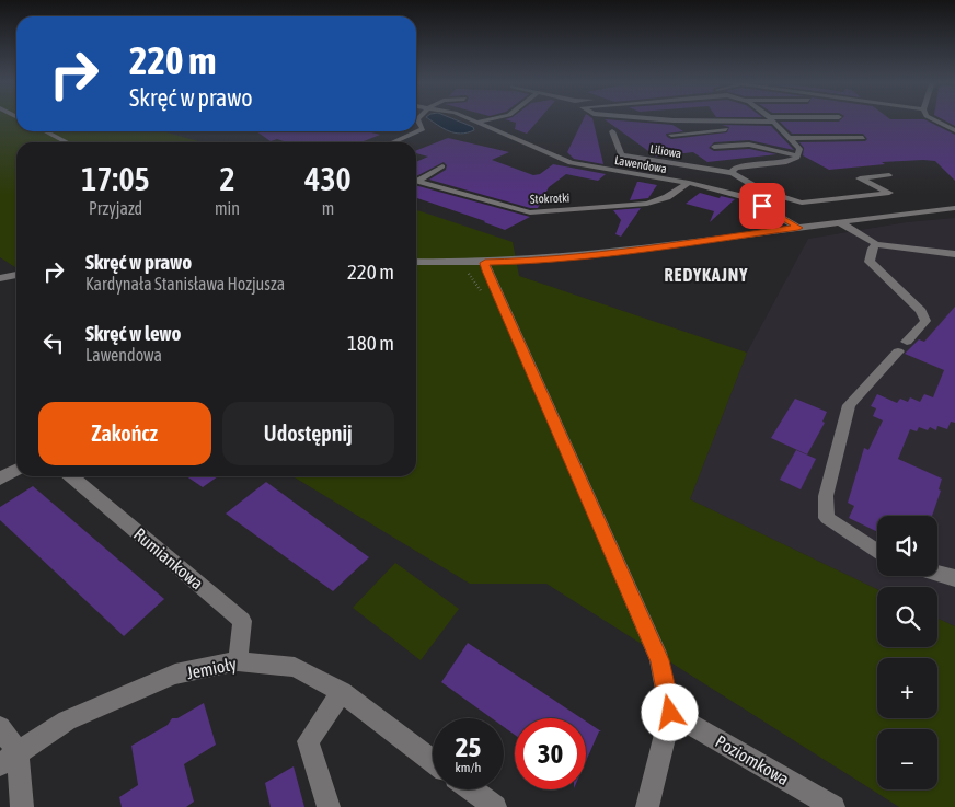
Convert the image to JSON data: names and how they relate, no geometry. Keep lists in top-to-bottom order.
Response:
{
  "streets": {
    "street": [
      "Liliowa",
      "Lawendowa",
      "Stokrotki",
      "Rumiankowa",
      "Jemioły",
      "Poziomkowa"
    ]
  },
  "crossings": [
    ["Lawendowa", "Stokrotki"],
    ["Rumiankowa", "Jemioły"]
  ],
  "districts": ["REDYKAJNY"],
  "page": {
    "turn": ["220 m", "Skręć w prawo"],
    "eta": [
      "17:05",
      "Przyjazd",
      "2",
      "min",
      "430",
      "m"
    ],
    "list": [
      {
        "name": "Skręć w prawo",
        "note": "Kardynała Stanisława Hozjusza",
        "value": "220 m"
      },
      {
        "name": "Skręć w lewo",
        "note": "Lawendowa",
        "value": "180 m"
      }
    ],
    "buttons": ["Zakończ", "Udostępnij"],
    "map_buttons": ["+", "−"],
    "speed": "25 km/h",
    "limit": "30"
  }
}
